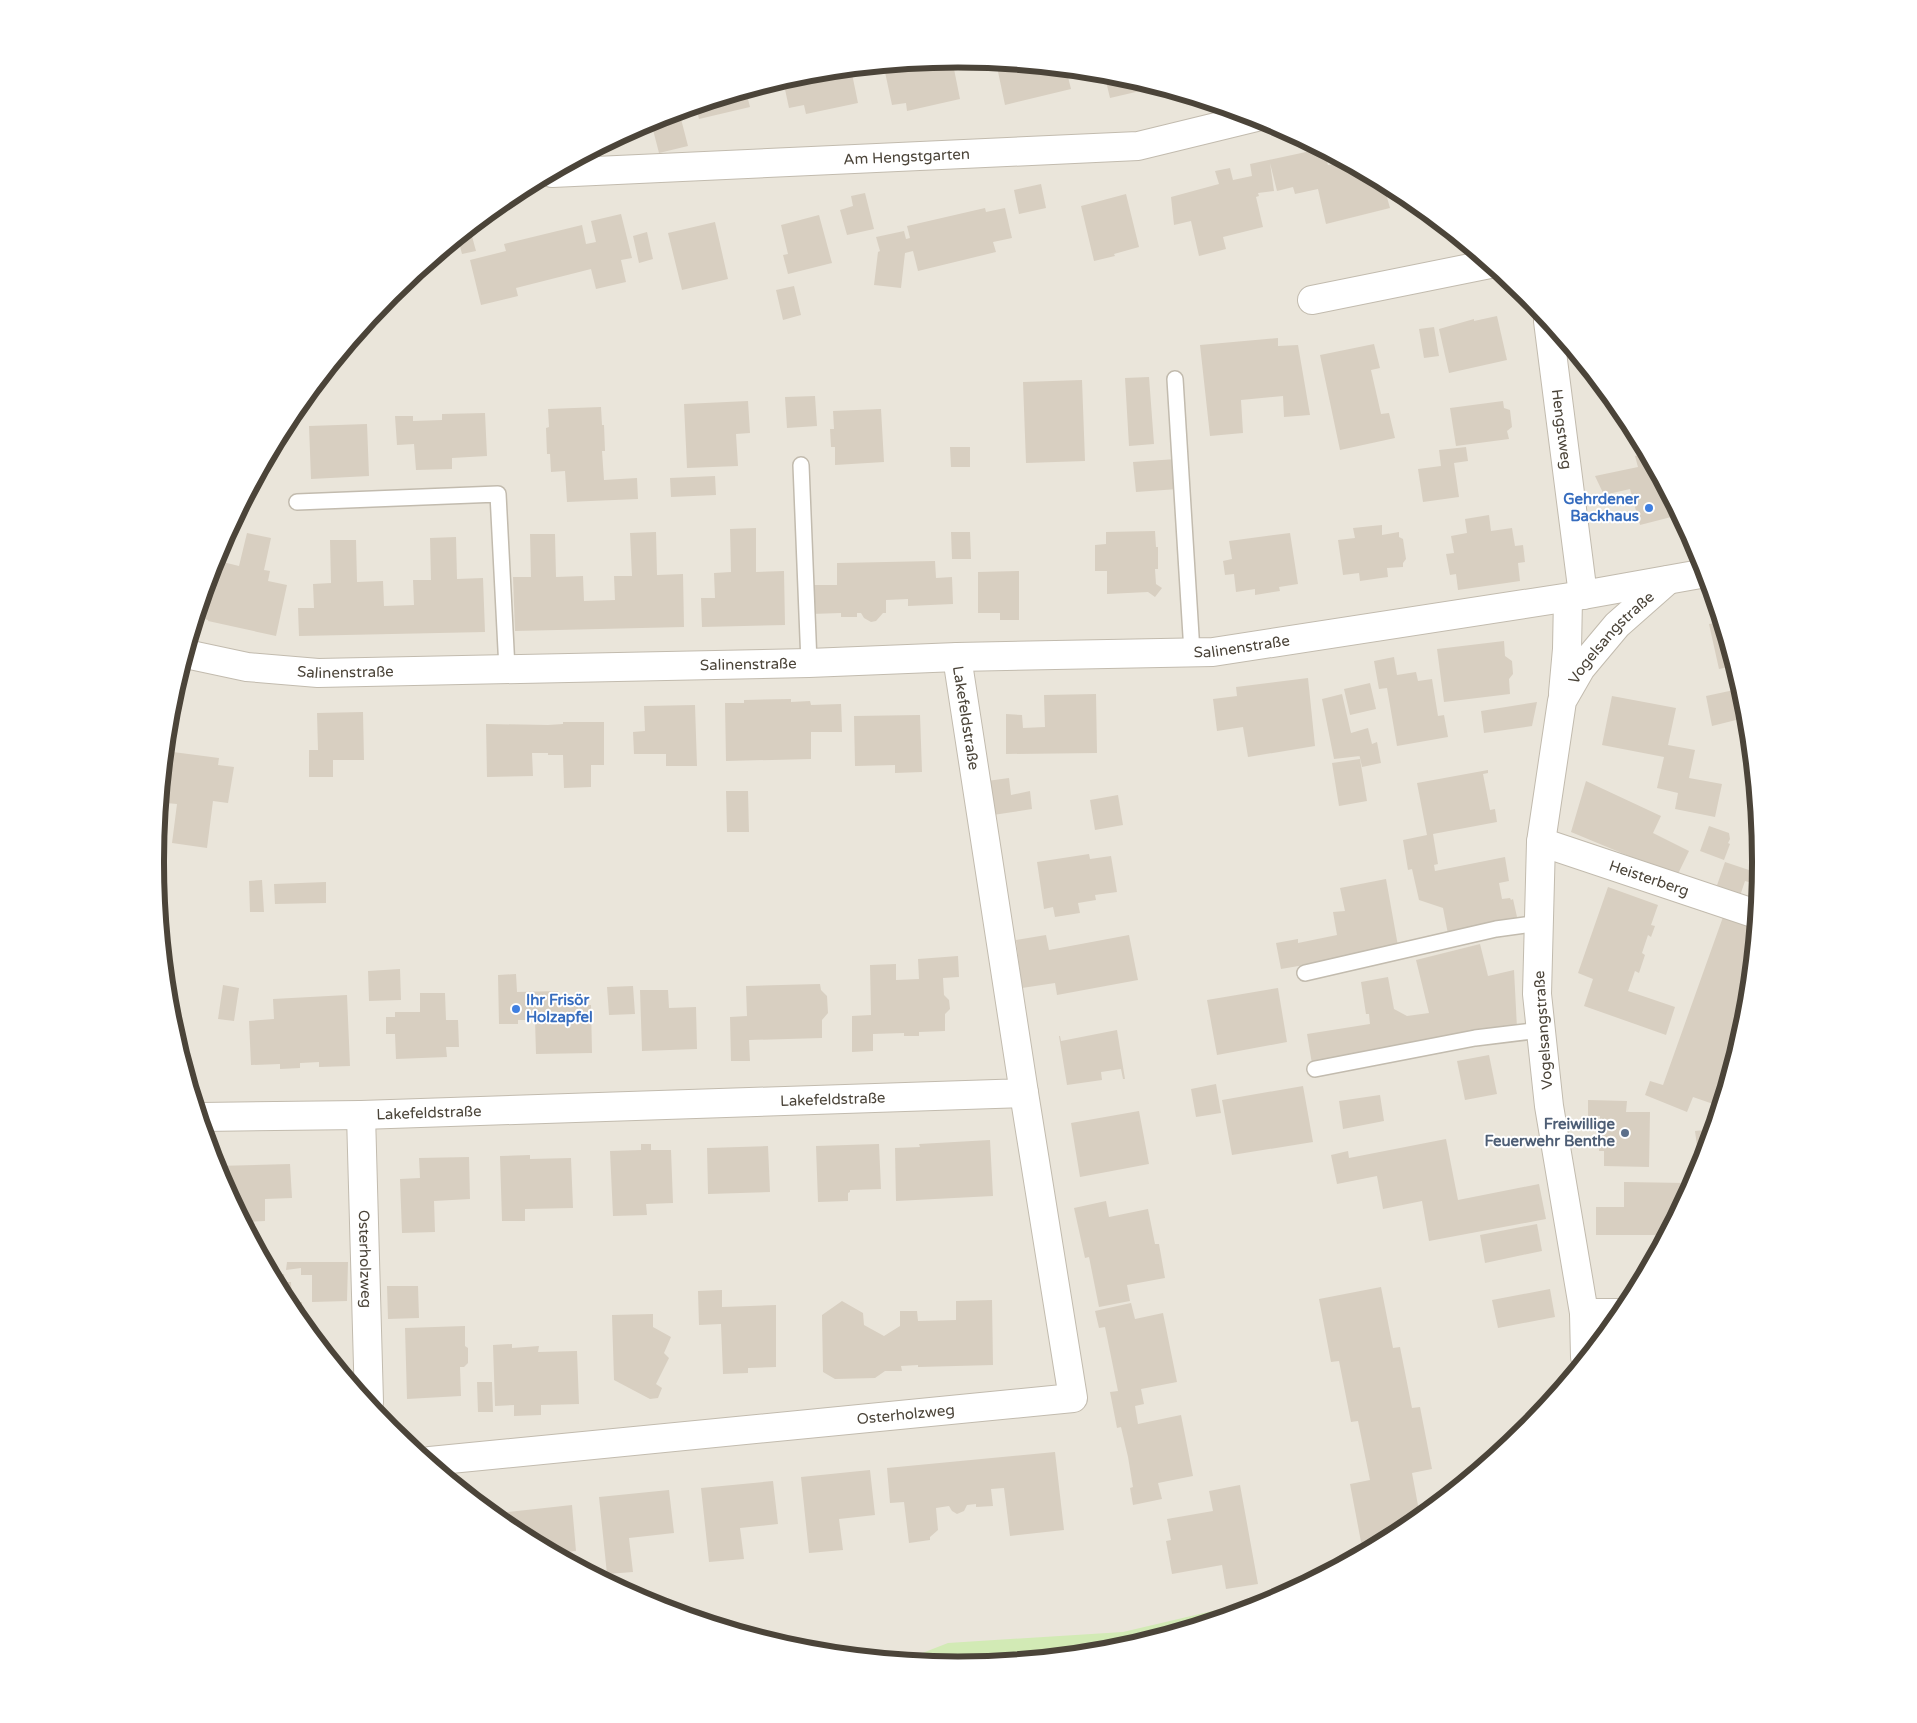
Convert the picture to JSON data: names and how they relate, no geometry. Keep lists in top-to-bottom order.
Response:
{
  "streets": {
    "street": [
      "Am Hengstgarten",
      "Hengstweg",
      "Vogelsangstraße",
      "Salinenstraße",
      "Lakefeldstraße",
      "Heisterberg",
      "Osterholzweg"
    ]
  },
  "crossings": [
    ["Hengstweg", "Vogelsangstraße"],
    ["Hengstweg", "Salinenstraße"],
    ["Vogelsangstraße", "Salinenstraße"],
    ["Vogelsangstraße", "Heisterberg"],
    ["Salinenstraße", "Lakefeldstraße"],
    ["Lakefeldstraße", "Osterholzweg"]
  ],
  "places": ["Gehrdener Backhaus", "Ihr Frisör Holzapfel", "Freiwillige Feuerwehr Benthe"]
}
